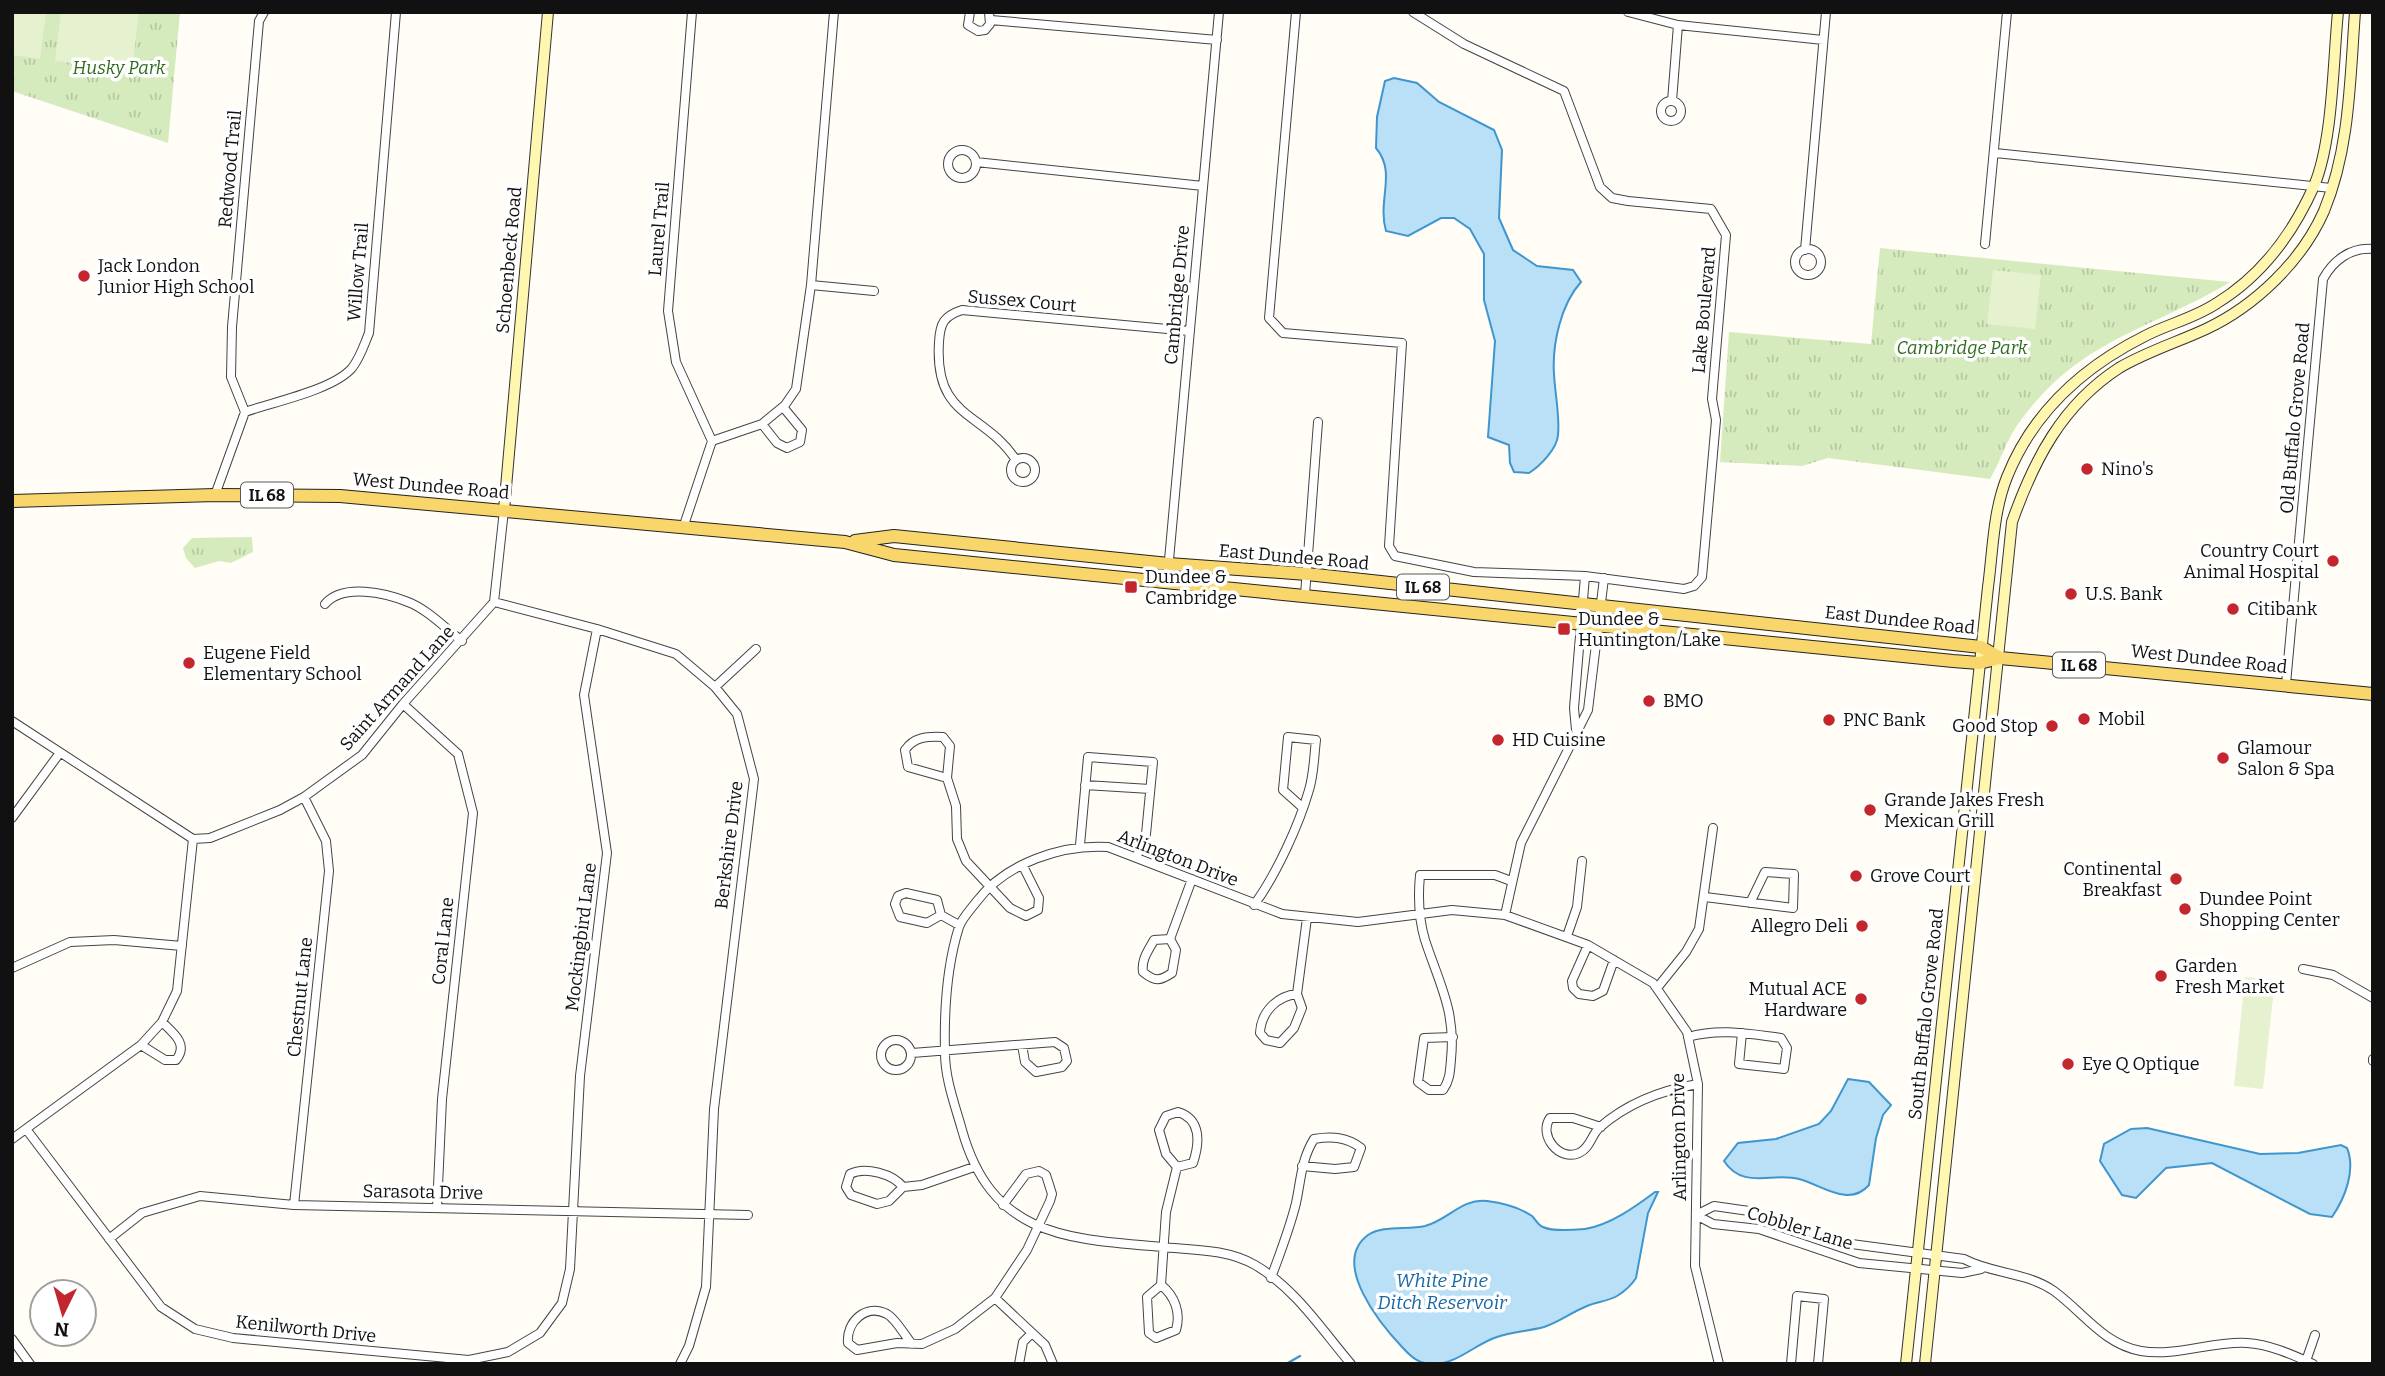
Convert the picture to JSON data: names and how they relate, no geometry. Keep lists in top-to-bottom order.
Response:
{
  "streets": {
    "main road": [
      "Schoenbeck Road",
      "West Dundee Road",
      "IL 68",
      "East Dundee Road",
      "South Buffalo Grove Road"
    ],
    "street": [
      "Redwood Trail",
      "Laurel Trail",
      "Willow Trail",
      "Cambridge Drive",
      "Sussex Court",
      "Lake Boulevard",
      "Old Buffalo Grove Road",
      "Saint Armand Lane",
      "Berkshire Drive",
      "Arlington Drive",
      "Mockingbird Lane",
      "Coral Lane",
      "Chestnut Lane",
      "Sarasota Drive",
      "Cobbler Lane",
      "Kenilworth Drive"
    ]
  },
  "crossings": [
    ["Redwood Trail", "Willow Trail"],
    ["Schoenbeck Road", "West Dundee Road"],
    ["Cambridge Drive", "Sussex Court"],
    ["Cambridge Drive", "East Dundee Road"],
    ["Old Buffalo Grove Road", "West Dundee Road"],
    ["West Dundee Road", "East Dundee Road"],
    ["West Dundee Road", "South Buffalo Grove Road"],
    ["East Dundee Road", "South Buffalo Grove Road"],
    ["Saint Armand Lane", "Berkshire Drive"],
    ["Saint Armand Lane", "Coral Lane"],
    ["Saint Armand Lane", "Chestnut Lane"],
    ["Berkshire Drive", "Mockingbird Lane"],
    ["Berkshire Drive", "Sarasota Drive"],
    ["Arlington Drive", "Cobbler Lane"],
    ["Mockingbird Lane", "Sarasota Drive"],
    ["Mockingbird Lane", "Kenilworth Drive"],
    ["Coral Lane", "Sarasota Drive"],
    ["Chestnut Lane", "Sarasota Drive"],
    ["South Buffalo Grove Road", "Cobbler Lane"],
    ["Sarasota Drive", "Kenilworth Drive"]
  ],
  "water": ["White Pine Ditch Reservoir"],
  "parks": ["Husky Park", "Cambridge Park"],
  "places": {
    "other": [
      "Jack London Junior High School",
      "Nino's",
      "Country Court Animal Hospital",
      "U.S. Bank",
      "Citibank",
      "Eugene Field Elementary School",
      "BMO",
      "Mobil",
      "PNC Bank",
      "Good Stop",
      "HD Cuisine",
      "Glamour Salon & Spa",
      "Grande Jakes Fresh Mexican Grill",
      "Grove Court",
      "Continental Breakfast",
      "Dundee Point Shopping Center",
      "Allegro Deli",
      "Garden Fresh Market",
      "Mutual ACE Hardware",
      "Eye Q Optique"
    ],
    "transit": ["Dundee & Cambridge", "Dundee & Huntington/Lake"]
  },
  "north": "bottom"
}
